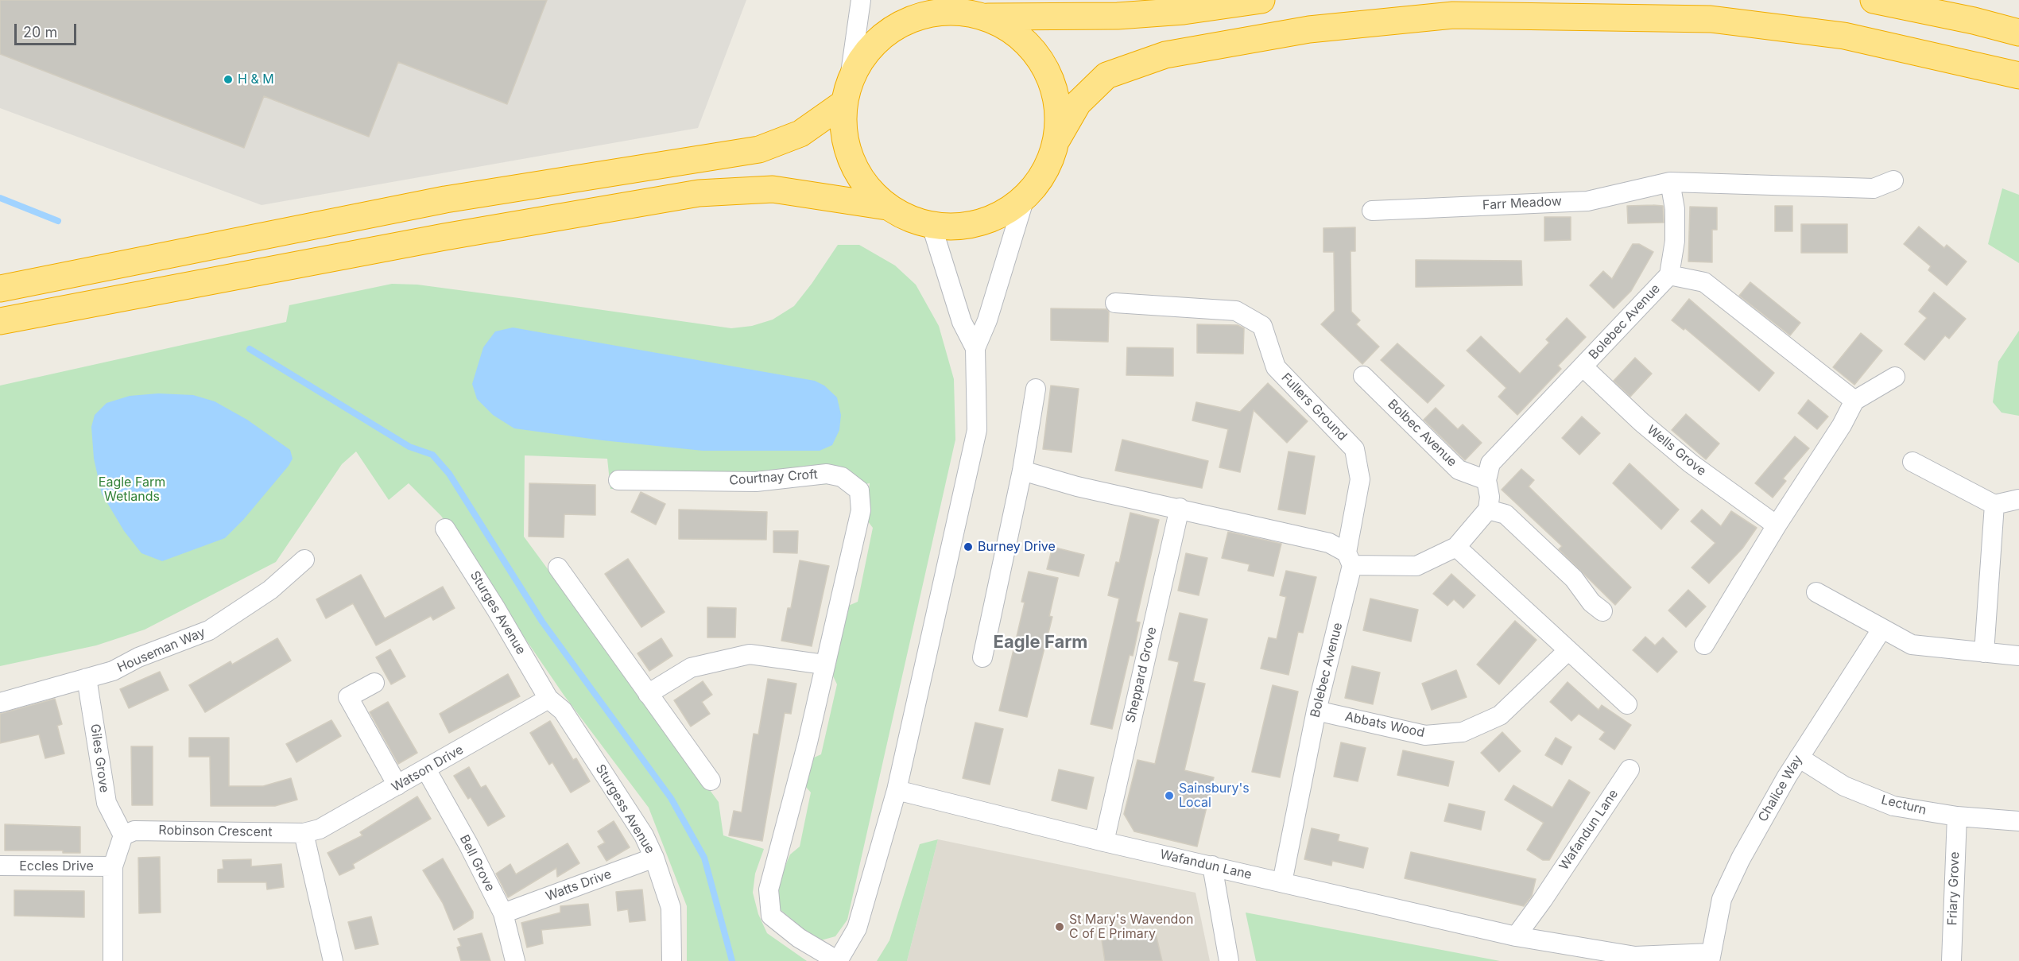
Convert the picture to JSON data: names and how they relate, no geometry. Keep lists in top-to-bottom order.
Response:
{
  "streets": {
    "street": [
      "Farr Meadow",
      "Bolebec Avenue",
      "Fullers Ground",
      "Bolbec Avenue",
      "Wells Grove",
      "Courtnay Croft",
      "Sturges Avenue",
      "Houseman Way",
      "Sheppard Grove",
      "Abbats Wood",
      "Giles Grove",
      "Watson Drive",
      "Chalice Way",
      "Lecturn",
      "Sturgess Avenue",
      "Wafandun Lane",
      "Robinson Crescent",
      "Bell Grove",
      "Eccles Drive",
      "Watts Drive",
      "Friary Grove"
    ]
  },
  "crossings": [
    ["Bolebec Avenue", "Fullers Ground"],
    ["Bolebec Avenue", "Bolbec Avenue"],
    ["Bolebec Avenue", "Wells Grove"],
    ["Bolebec Avenue", "Abbats Wood"],
    ["Bolebec Avenue", "Wafandun Lane"],
    ["Sturges Avenue", "Watson Drive"],
    ["Sturges Avenue", "Sturgess Avenue"],
    ["Houseman Way", "Giles Grove"],
    ["Sheppard Grove", "Wafandun Lane"],
    ["Giles Grove", "Robinson Crescent"],
    ["Watson Drive", "Sturgess Avenue"],
    ["Watson Drive", "Robinson Crescent"],
    ["Watson Drive", "Bell Grove"],
    ["Chalice Way", "Lecturn"],
    ["Chalice Way", "Wafandun Lane"],
    ["Lecturn", "Friary Grove"],
    ["Sturgess Avenue", "Watts Drive"],
    ["Bell Grove", "Watts Drive"]
  ],
  "districts": ["Eagle Farm"],
  "parks": ["Eagle Farm Wetlands"],
  "places": [
    "H & M",
    "Burney Drive",
    "Sainsbury's Local",
    "St Mary's Wavendon C of E Primary"
  ],
  "scale_bar": "20 m"
}
